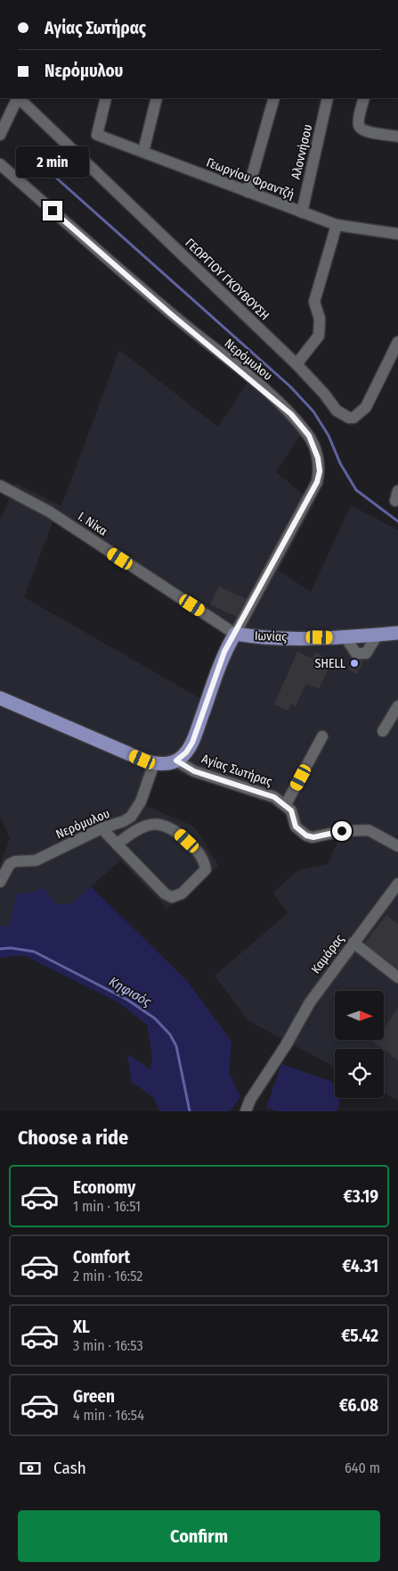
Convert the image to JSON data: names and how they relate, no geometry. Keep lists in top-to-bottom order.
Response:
{
  "streets": {
    "main road": ["Ιωνίας"],
    "street": [
      "Αλοννήσου",
      "Γεωργίου Φραντζή",
      "ΓΕΩΡΓΙΟΥ ΓΚΟΥΒΟΥΣΗ",
      "Νερόμυλου",
      "Ι. Νίκα",
      "Αγίας Σωτήρας",
      "Καμάρας"
    ]
  },
  "crossings": [
    ["Αλοννήσου", "Γεωργίου Φραντζή"],
    ["Νερόμυλου", "Ι. Νίκα"],
    ["Νερόμυλου", "Ιωνίας"],
    ["Ι. Νίκα", "Ιωνίας"]
  ],
  "water": ["Κηφισός"],
  "places": ["SHELL"],
  "north": "right",
  "page": {
    "banner": ["Αγίας Σωτήρας", "Νερόμυλου"],
    "bubble": "2 min",
    "heading": "Choose a ride",
    "list": [
      {
        "name": "Economy",
        "note": "1 min · 16:51",
        "value": "€3.19"
      },
      {
        "name": "Comfort",
        "note": "2 min · 16:52",
        "value": "€4.31"
      },
      {
        "name": "XL",
        "note": "3 min · 16:53",
        "value": "€5.42"
      },
      {
        "name": "Green",
        "note": "4 min · 16:54",
        "value": "€6.08"
      }
    ],
    "pay": ["Cash", "640 m"],
    "buttons": "Confirm"
  }
}
